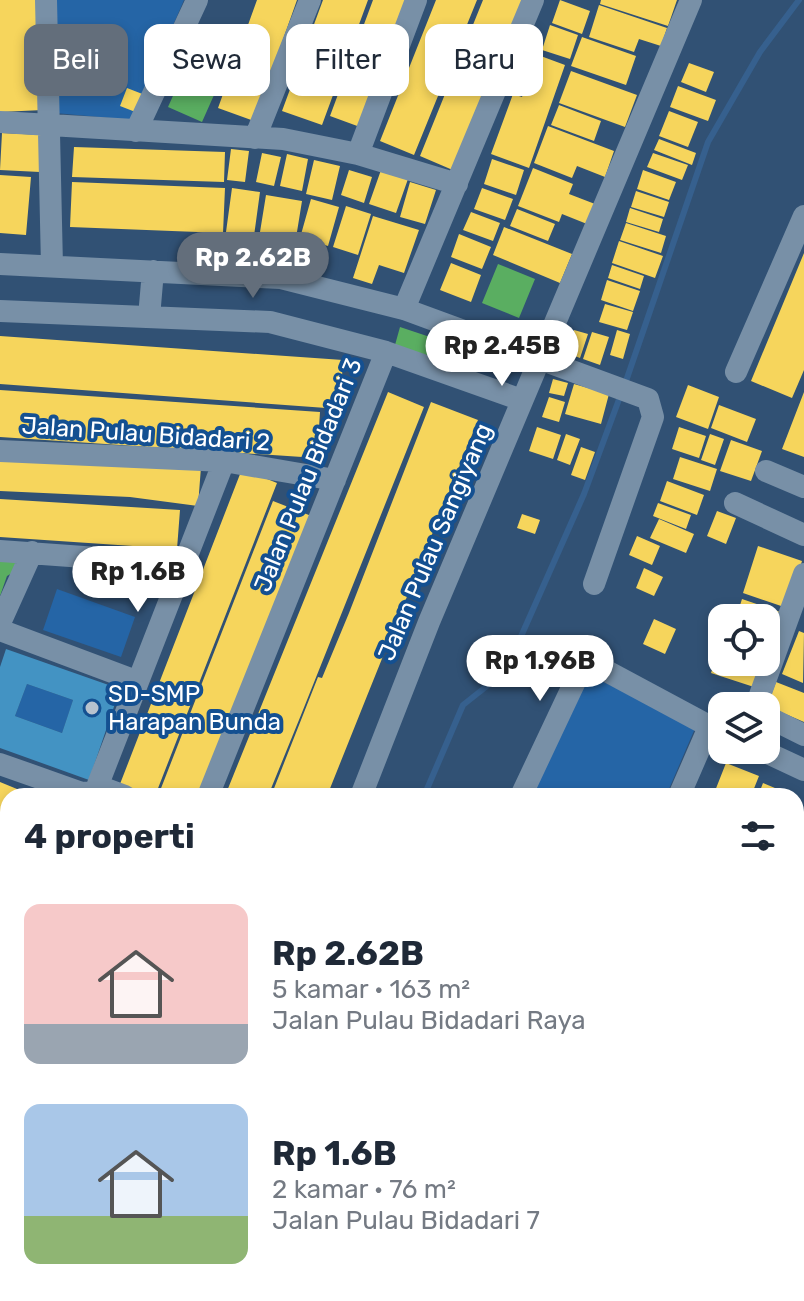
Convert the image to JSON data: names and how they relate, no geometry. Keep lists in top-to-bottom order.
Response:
{
  "streets": {
    "street": ["Jalan Pulau Bidadari 2", "Jalan Pulau Bidadari 3", "Jalan Pulau Sangiyang"]
  },
  "crossings": [
    ["Jalan Pulau Bidadari 2", "Jalan Pulau Bidadari 3"]
  ],
  "places": ["SD-SMP Harapan Bunda"],
  "page": {
    "chip": [
      "Beli",
      "Sewa",
      "Filter",
      "Baru"
    ],
    "price": [
      "Rp 2.62B",
      "Rp 2.45B",
      "Rp 1.6B",
      "Rp 1.96B"
    ],
    "heading": "4 properti",
    "list": [
      {
        "name": "Rp 2.62B",
        "note": "5 kamar · 163 m² · Jalan Pulau Bidadari Raya"
      },
      {
        "name": "Rp 1.6B",
        "note": "2 kamar · 76 m² · Jalan Pulau Bidadari 7"
      }
    ]
  }
}
